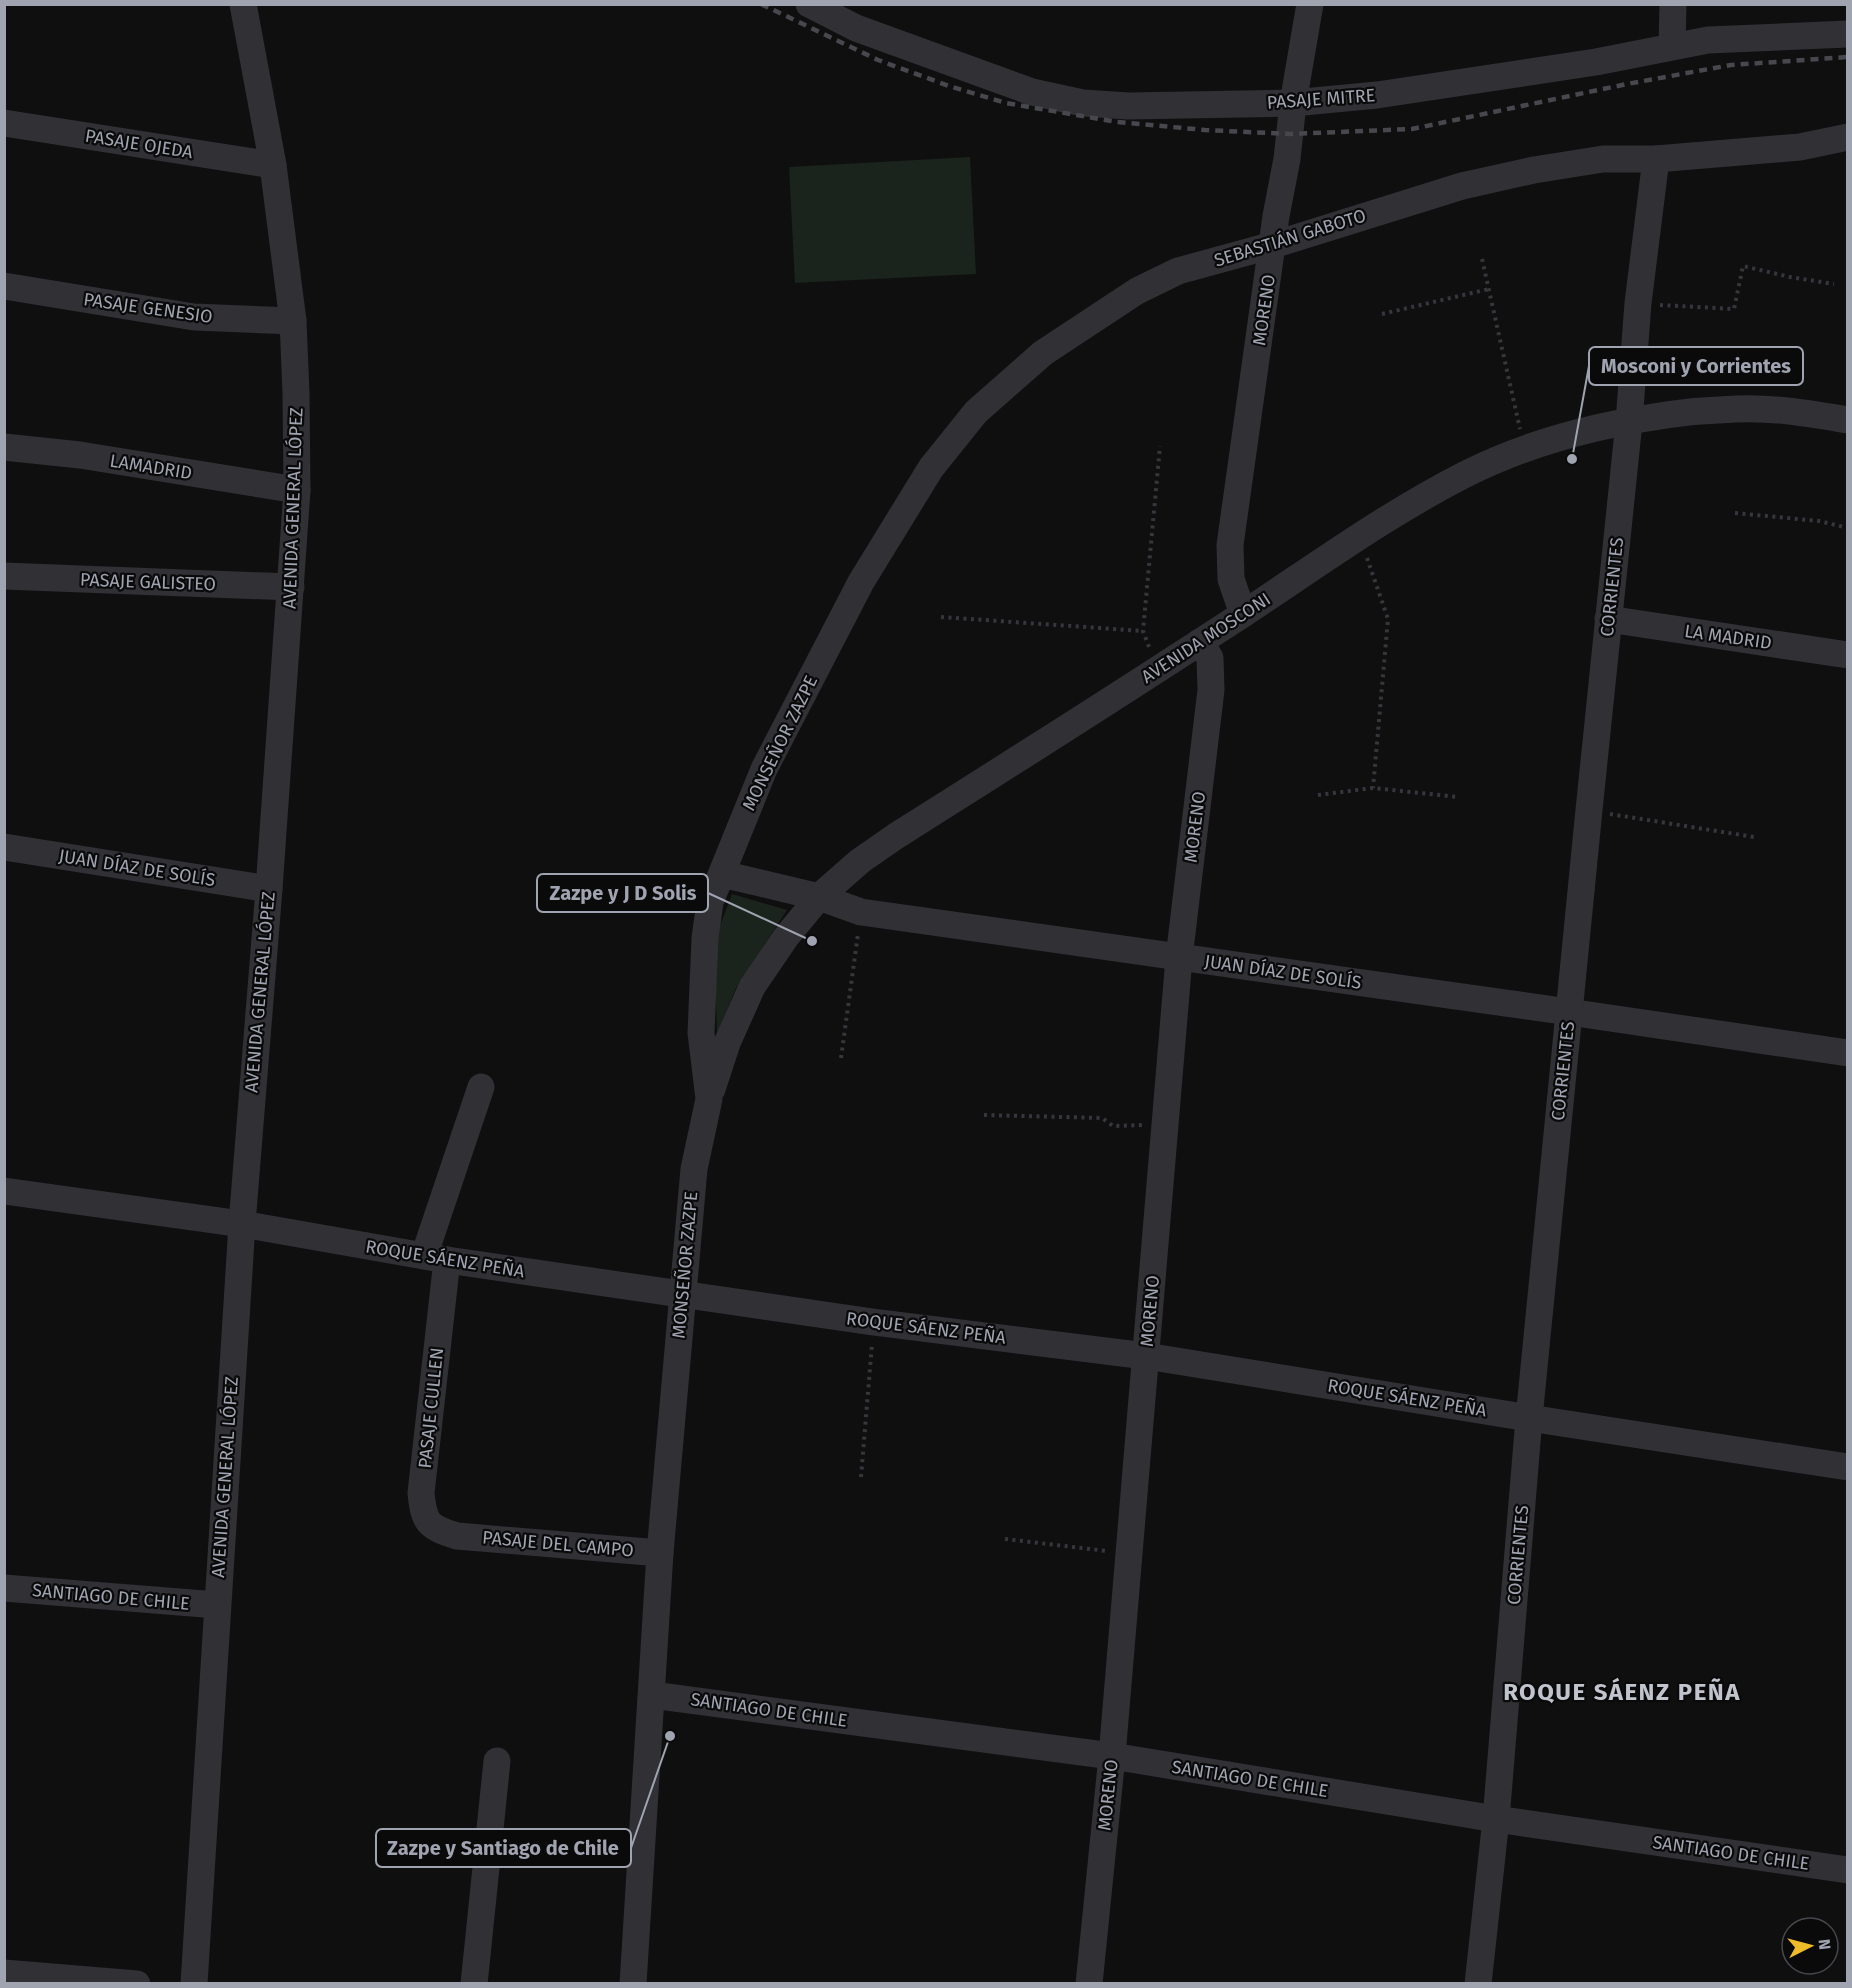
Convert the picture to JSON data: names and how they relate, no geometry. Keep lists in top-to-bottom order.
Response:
{
  "streets": {
    "street": [
      "PASAJE MITRE",
      "PASAJE OJEDA",
      "SEBASTIÁN GABOTO",
      "PASAJE GENESIO",
      "MORENO",
      "LAMADRID",
      "AVENIDA GENERAL LÓPEZ",
      "PASAJE GALISTEO",
      "CORRIENTES",
      "LA MADRID",
      "AVENIDA MOSCONI",
      "MONSEÑOR ZAZPE",
      "JUAN DÍAZ DE SOLÍS",
      "ROQUE SÁENZ PEÑA",
      "PASAJE CULLEN",
      "PASAJE DEL CAMPO",
      "SANTIAGO DE CHILE"
    ]
  },
  "crossings": [
    ["PASAJE MITRE", "MORENO"],
    ["PASAJE OJEDA", "AVENIDA GENERAL LÓPEZ"],
    ["SEBASTIÁN GABOTO", "MORENO"],
    ["SEBASTIÁN GABOTO", "CORRIENTES"],
    ["SEBASTIÁN GABOTO", "MONSEÑOR ZAZPE"],
    ["PASAJE GENESIO", "AVENIDA GENERAL LÓPEZ"],
    ["MORENO", "AVENIDA MOSCONI"],
    ["MORENO", "JUAN DÍAZ DE SOLÍS"],
    ["MORENO", "ROQUE SÁENZ PEÑA"],
    ["MORENO", "SANTIAGO DE CHILE"],
    ["LAMADRID", "AVENIDA GENERAL LÓPEZ"],
    ["AVENIDA GENERAL LÓPEZ", "PASAJE GALISTEO"],
    ["AVENIDA GENERAL LÓPEZ", "JUAN DÍAZ DE SOLÍS"],
    ["AVENIDA GENERAL LÓPEZ", "ROQUE SÁENZ PEÑA"],
    ["AVENIDA GENERAL LÓPEZ", "SANTIAGO DE CHILE"],
    ["CORRIENTES", "LA MADRID"],
    ["CORRIENTES", "AVENIDA MOSCONI"],
    ["CORRIENTES", "JUAN DÍAZ DE SOLÍS"],
    ["CORRIENTES", "ROQUE SÁENZ PEÑA"],
    ["CORRIENTES", "SANTIAGO DE CHILE"],
    ["AVENIDA MOSCONI", "MONSEÑOR ZAZPE"],
    ["AVENIDA MOSCONI", "JUAN DÍAZ DE SOLÍS"],
    ["MONSEÑOR ZAZPE", "JUAN DÍAZ DE SOLÍS"],
    ["MONSEÑOR ZAZPE", "ROQUE SÁENZ PEÑA"],
    ["MONSEÑOR ZAZPE", "PASAJE DEL CAMPO"],
    ["MONSEÑOR ZAZPE", "SANTIAGO DE CHILE"],
    ["ROQUE SÁENZ PEÑA", "PASAJE CULLEN"],
    ["PASAJE CULLEN", "PASAJE DEL CAMPO"]
  ],
  "districts": ["ROQUE SÁENZ PEÑA"],
  "places": ["Mosconi y Corrientes", "Zazpe y J D Solis", "Zazpe y Santiago de Chile"],
  "north": "right"
}
